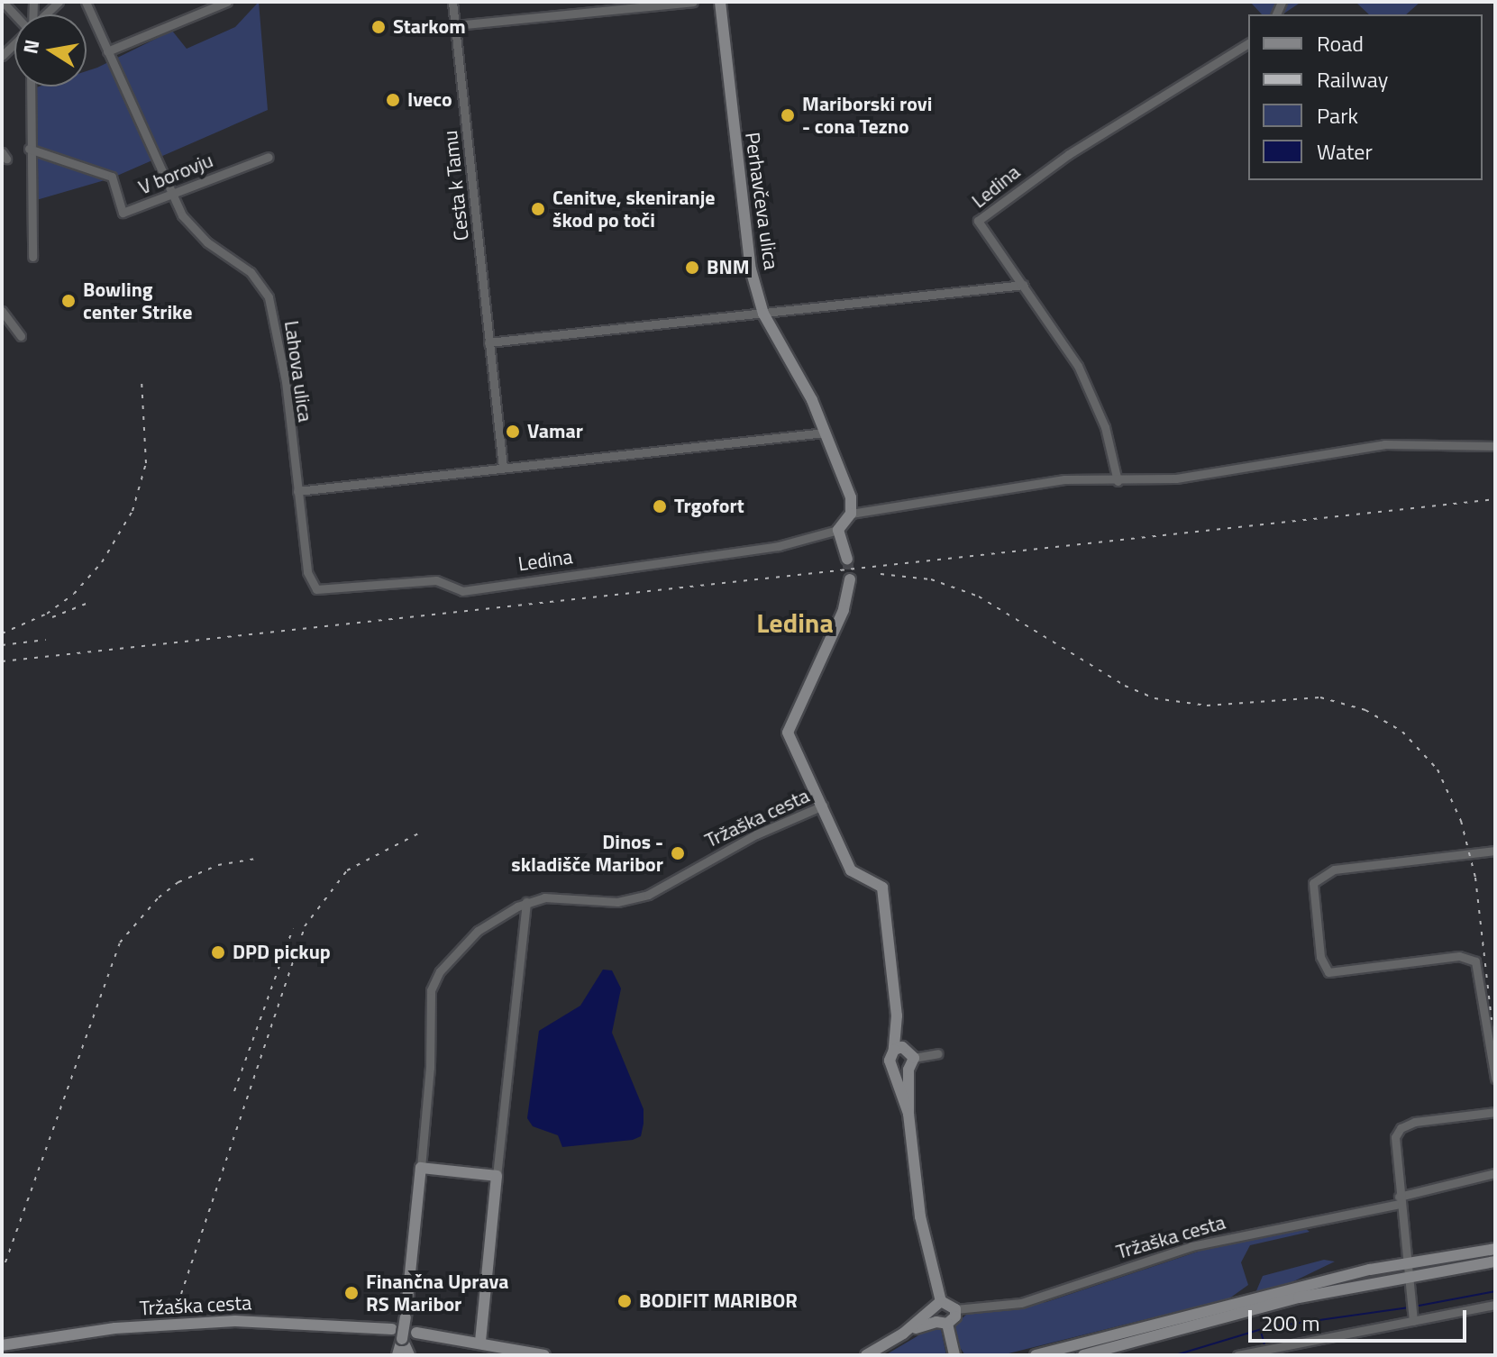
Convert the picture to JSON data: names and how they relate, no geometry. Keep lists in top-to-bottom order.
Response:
{
  "streets": {
    "street": [
      "V borovju",
      "Cesta k Tamu",
      "Ledina",
      "Perhavčeva ulica",
      "Lahova ulica",
      "Tržaška cesta"
    ]
  },
  "crossings": [
    ["V borovju", "Lahova ulica"],
    ["Ledina", "Lahova ulica"]
  ],
  "districts": ["Ledina"],
  "places": [
    "Starkom",
    "Iveco",
    "Mariborski rovi - cona Tezno",
    "Cenitve, skeniranje škod po toči",
    "BNM",
    "Bowling center Strike",
    "Vamar",
    "Trgofort",
    "Dinos - skladišče Maribor",
    "DPD pickup",
    "Finančna Uprava RS Maribor",
    "BODIFIT MARIBOR"
  ],
  "legend": [
    "Road",
    "Railway",
    "Park",
    "Water"
  ],
  "scale_bar": "200 m",
  "north": "left"
}
